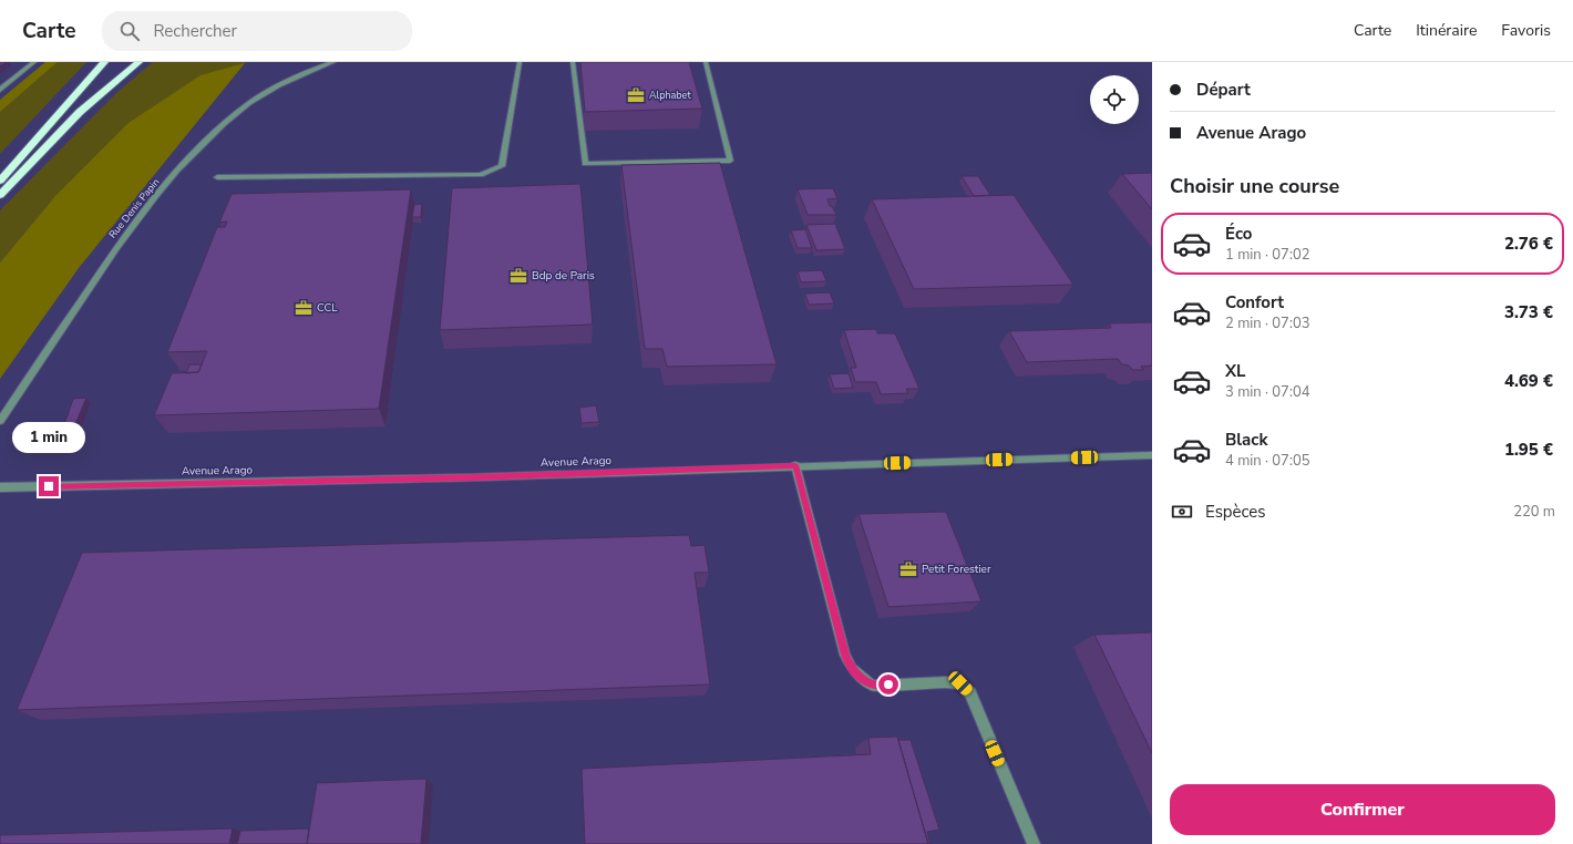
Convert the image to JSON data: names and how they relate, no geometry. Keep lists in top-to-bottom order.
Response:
{
  "streets": {
    "street": ["Rue Denis Papin", "Avenue Arago"]
  },
  "places": {
    "office": [
      "Alphabet",
      "Bdp de Paris",
      "CCL",
      "Petit Forestier"
    ]
  },
  "page": {
    "header": "Carte",
    "search": "Rechercher",
    "nav": ["Carte", "Itinéraire", "Favoris"],
    "banner": ["Départ", "Avenue Arago"],
    "heading": "Choisir une course",
    "list": [
      {
        "name": "Éco",
        "note": "1 min · 07:02",
        "value": "2.76 €"
      },
      {
        "name": "Confort",
        "note": "2 min · 07:03",
        "value": "3.73 €"
      },
      {
        "name": "XL",
        "note": "3 min · 07:04",
        "value": "4.69 €"
      },
      {
        "name": "Black",
        "note": "4 min · 07:05",
        "value": "1.95 €"
      }
    ],
    "bubble": "1 min",
    "pay": ["Espèces", "220 m"],
    "buttons": "Confirmer"
  }
}
